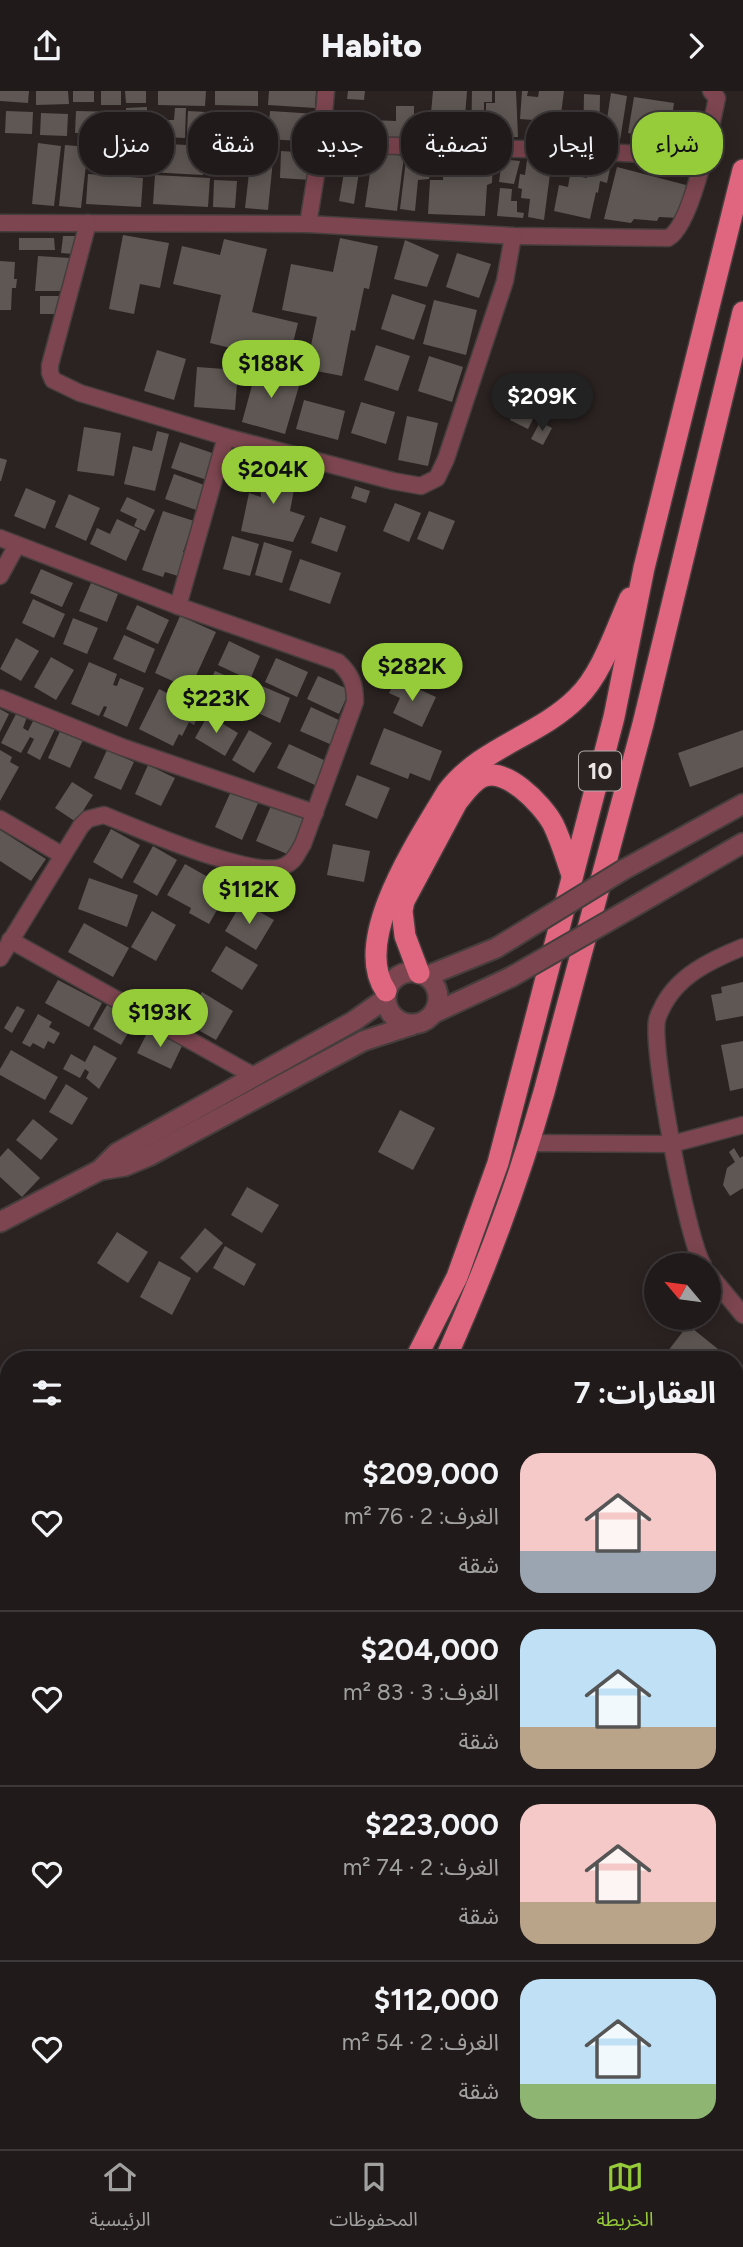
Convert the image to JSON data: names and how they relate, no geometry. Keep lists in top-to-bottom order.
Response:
{
  "streets": {
    "highway": ["10"]
  },
  "north": "top left",
  "page": {
    "header": "Habito",
    "chip": [
      "شراء",
      "إيجار",
      "تصفية",
      "جديد",
      "شقة",
      "منزل"
    ],
    "price": [
      "$188K",
      "$209K",
      "$204K",
      "$282K",
      "$223K",
      "$112K",
      "$193K"
    ],
    "heading": "العقارات: 7",
    "list": [
      {
        "name": "$209,000",
        "note": "الغرف: 2 · 76 m² · شقة"
      },
      {
        "name": "$204,000",
        "note": "الغرف: 3 · 83 m² · شقة"
      },
      {
        "name": "$223,000",
        "note": "الغرف: 2 · 74 m² · شقة"
      },
      {
        "name": "$112,000",
        "note": "الغرف: 2 · 54 m² · شقة"
      }
    ],
    "tabs": ["الخريطة", "المحفوظات", "الرئيسية"]
  }
}
